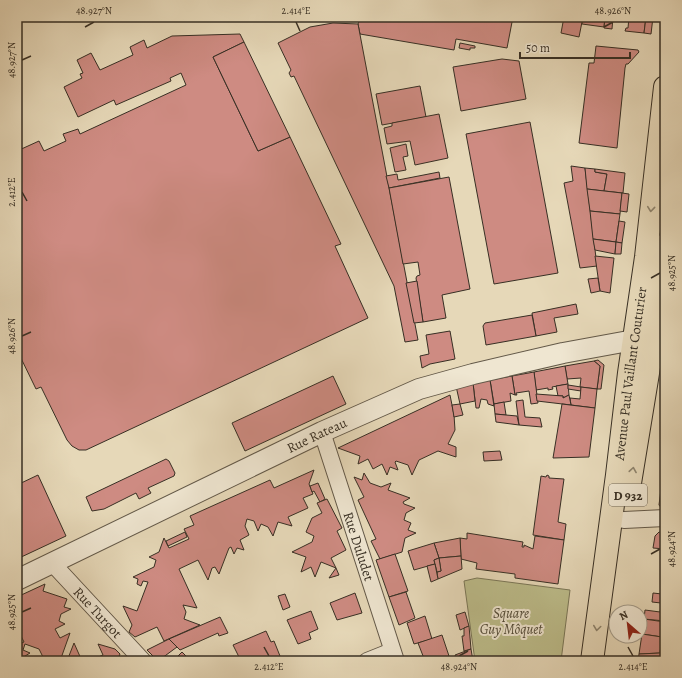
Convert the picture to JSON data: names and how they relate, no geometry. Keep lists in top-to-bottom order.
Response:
{
  "streets": {
    "main road": ["Avenue Paul Vaillant Couturier", "D 932"],
    "street": ["Rue Rateau", "Rue Duludet", "Rue Turgot"]
  },
  "crossings": [
    ["Avenue Paul Vaillant Couturier", "Rue Rateau"],
    ["Rue Rateau", "Rue Duludet"],
    ["Rue Rateau", "Rue Turgot"]
  ],
  "parks": ["Square Guy Môquet"],
  "scale_bar": "50 m",
  "north": "top left",
  "coordinates": [
    "48.927°N",
    "2.414°E",
    "48.926°N",
    "2.412°E",
    "48.925°N",
    "48.924°N"
  ]
}
